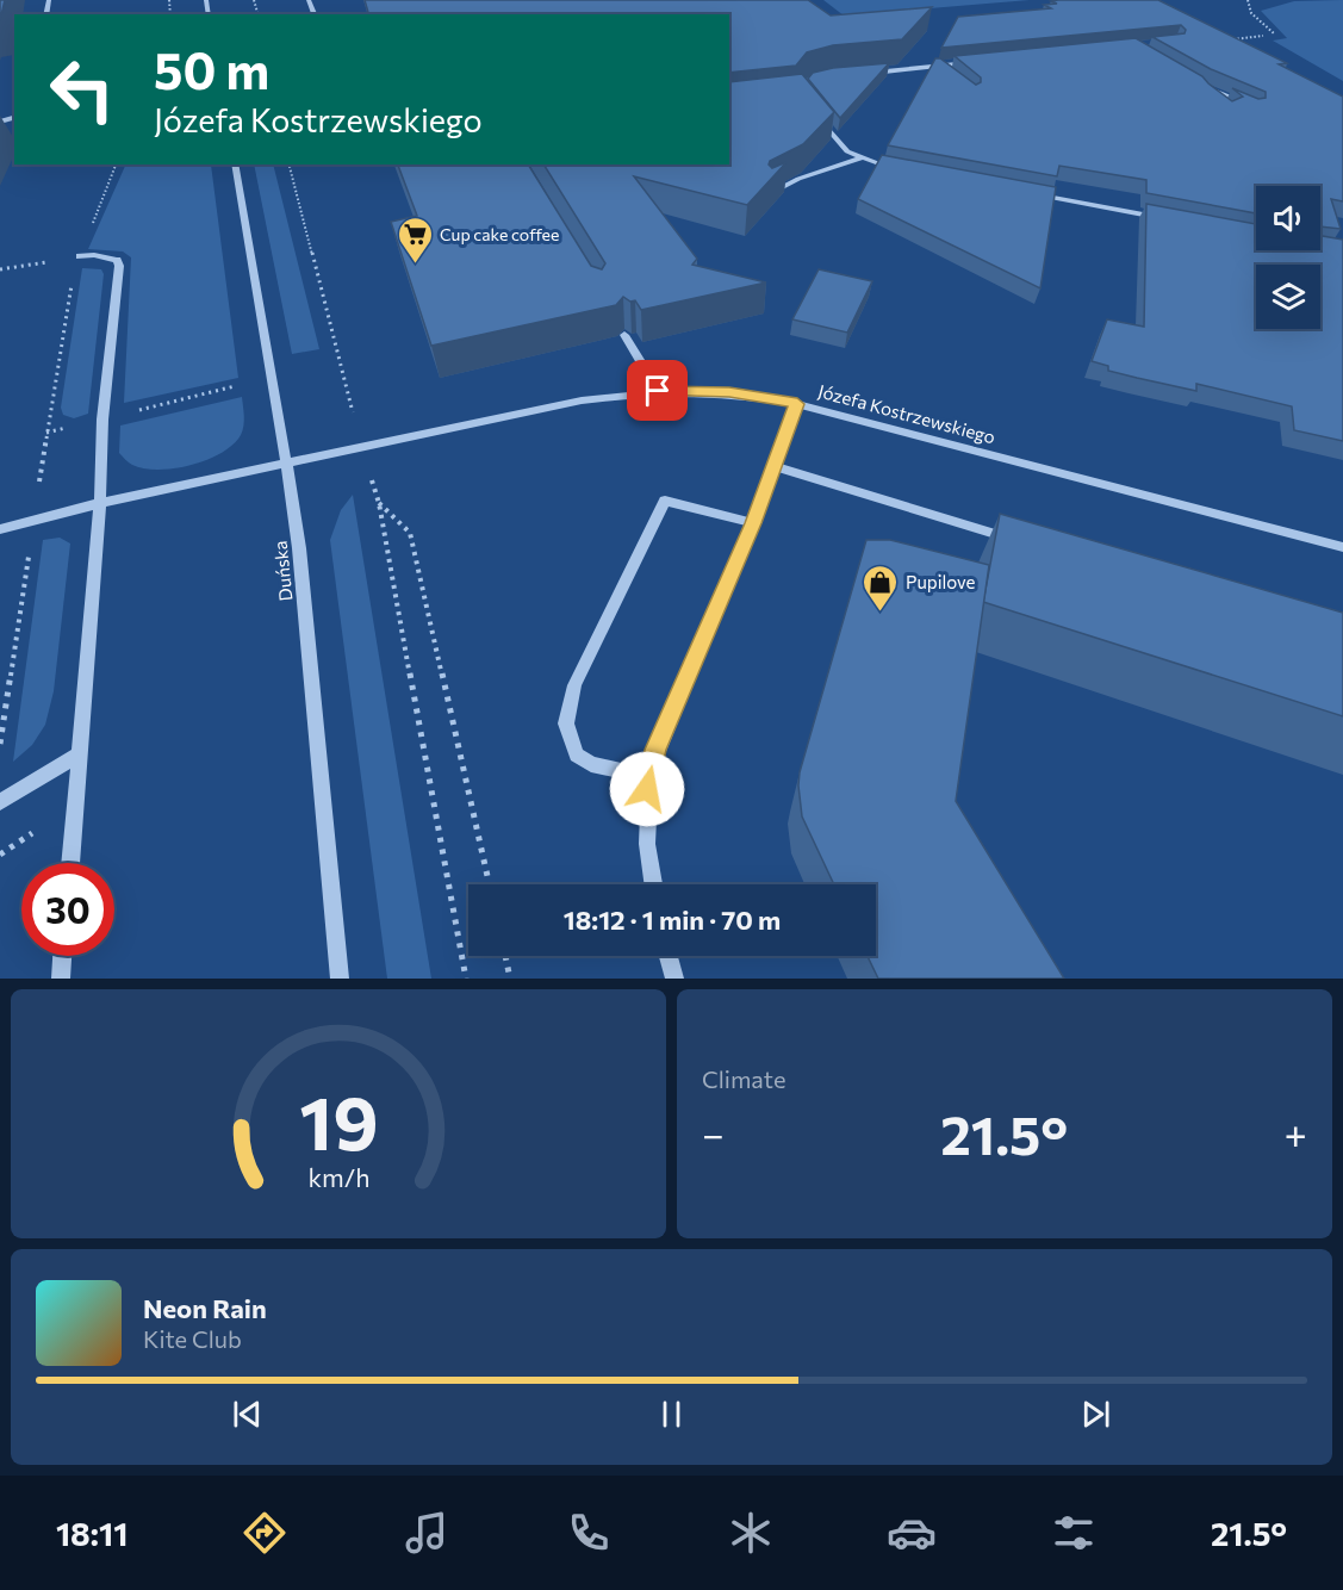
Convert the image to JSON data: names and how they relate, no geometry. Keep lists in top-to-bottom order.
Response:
{
  "streets": {
    "street": ["Józefa Kostrzewskiego", "Duńska"]
  },
  "crossings": [
    ["Józefa Kostrzewskiego", "Duńska"]
  ],
  "places": {
    "supermarket": ["Cup cake coffee"],
    "shop": ["Pupilove"]
  },
  "page": {
    "turn": ["50 m", "Józefa Kostrzewskiego"],
    "limit": "30",
    "trip": "18:12 · 1 min · 70 m",
    "tile": "Climate",
    "heat": ["−", "21.5°", "+"],
    "song": ["Neon Rain", "Kite Club"],
    "tabs": ["18:11", "21.5°"],
    "gauge": ["19", "km/h"]
  }
}
